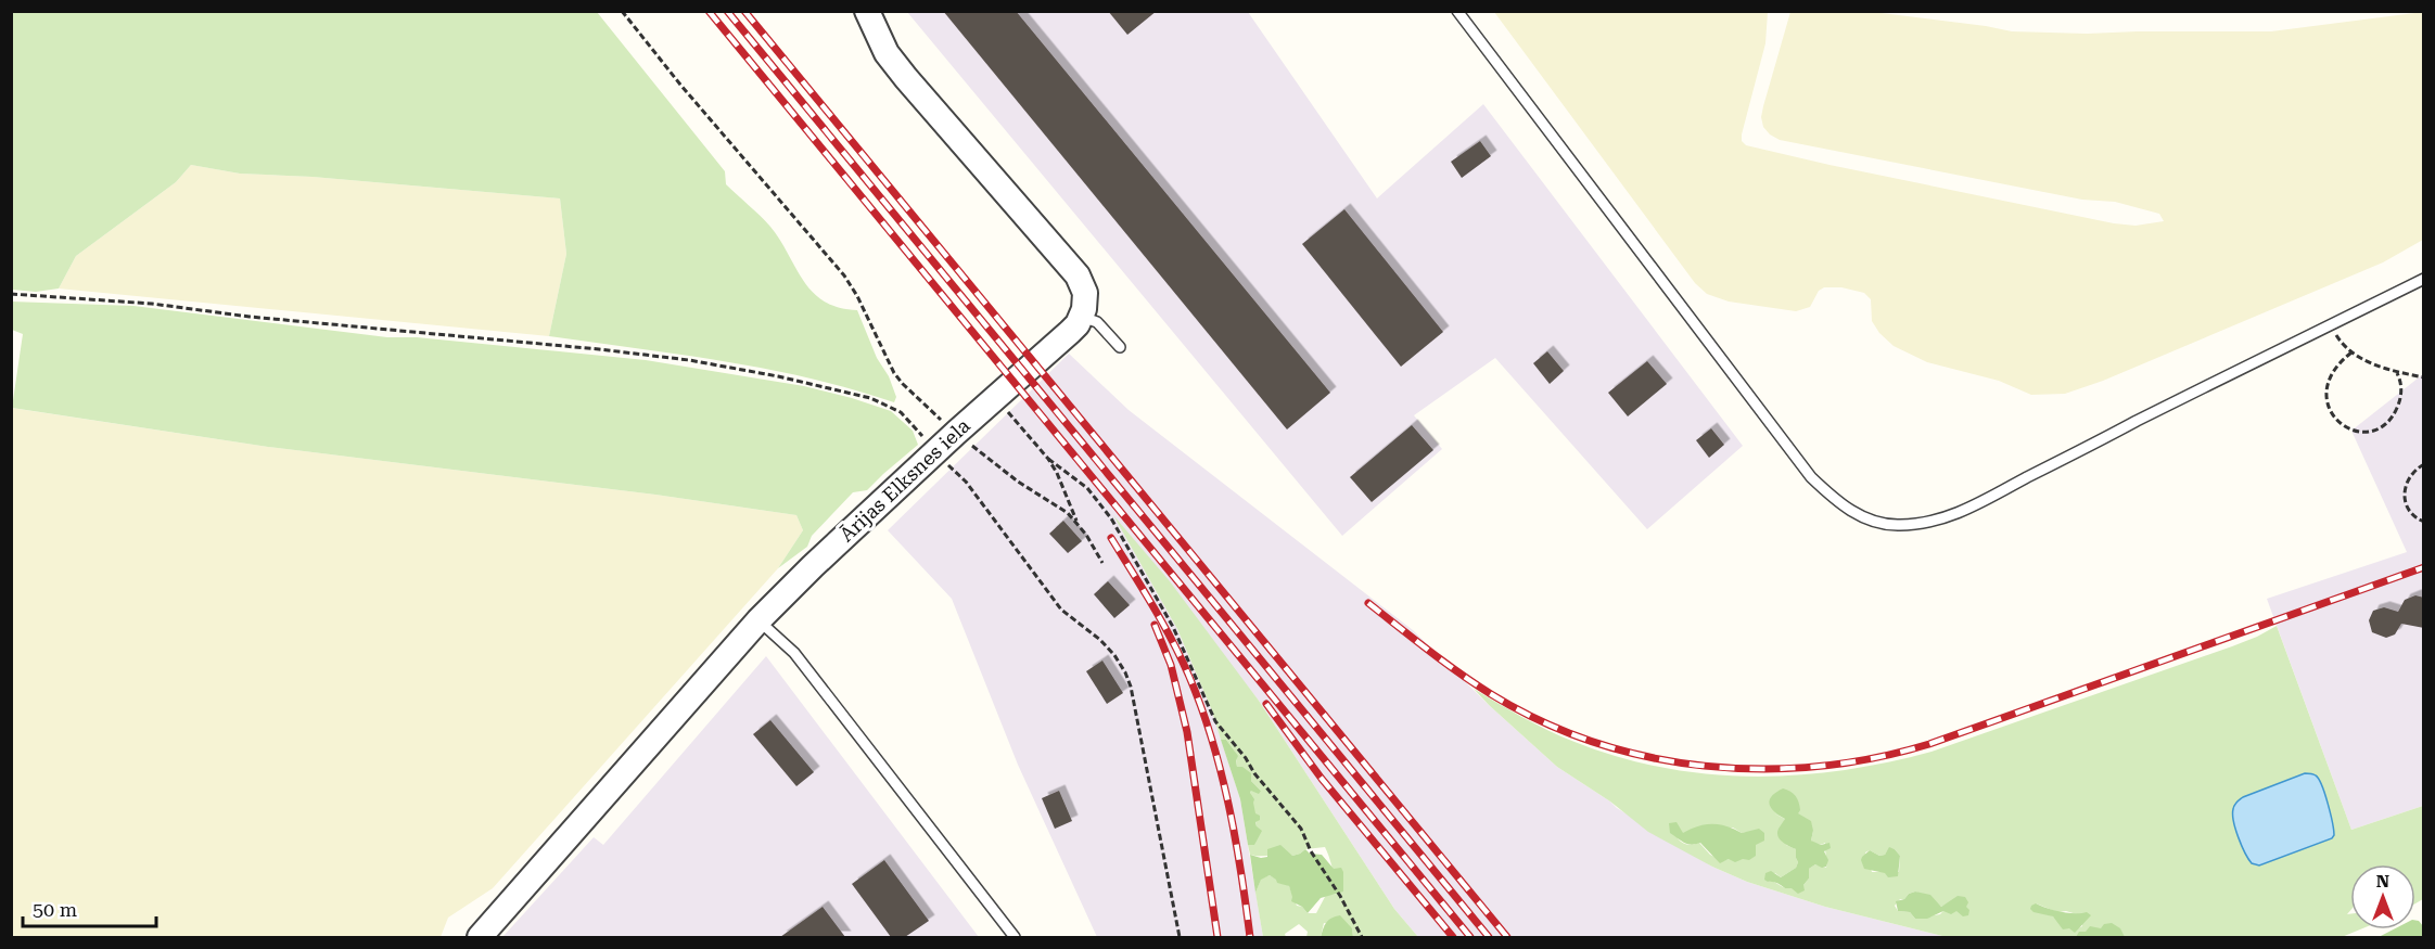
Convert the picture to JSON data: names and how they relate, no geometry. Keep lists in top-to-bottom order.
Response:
{
  "streets": {
    "street": ["Ārijas Elksnes iela"]
  },
  "scale_bar": "50 m",
  "north": "top"
}
